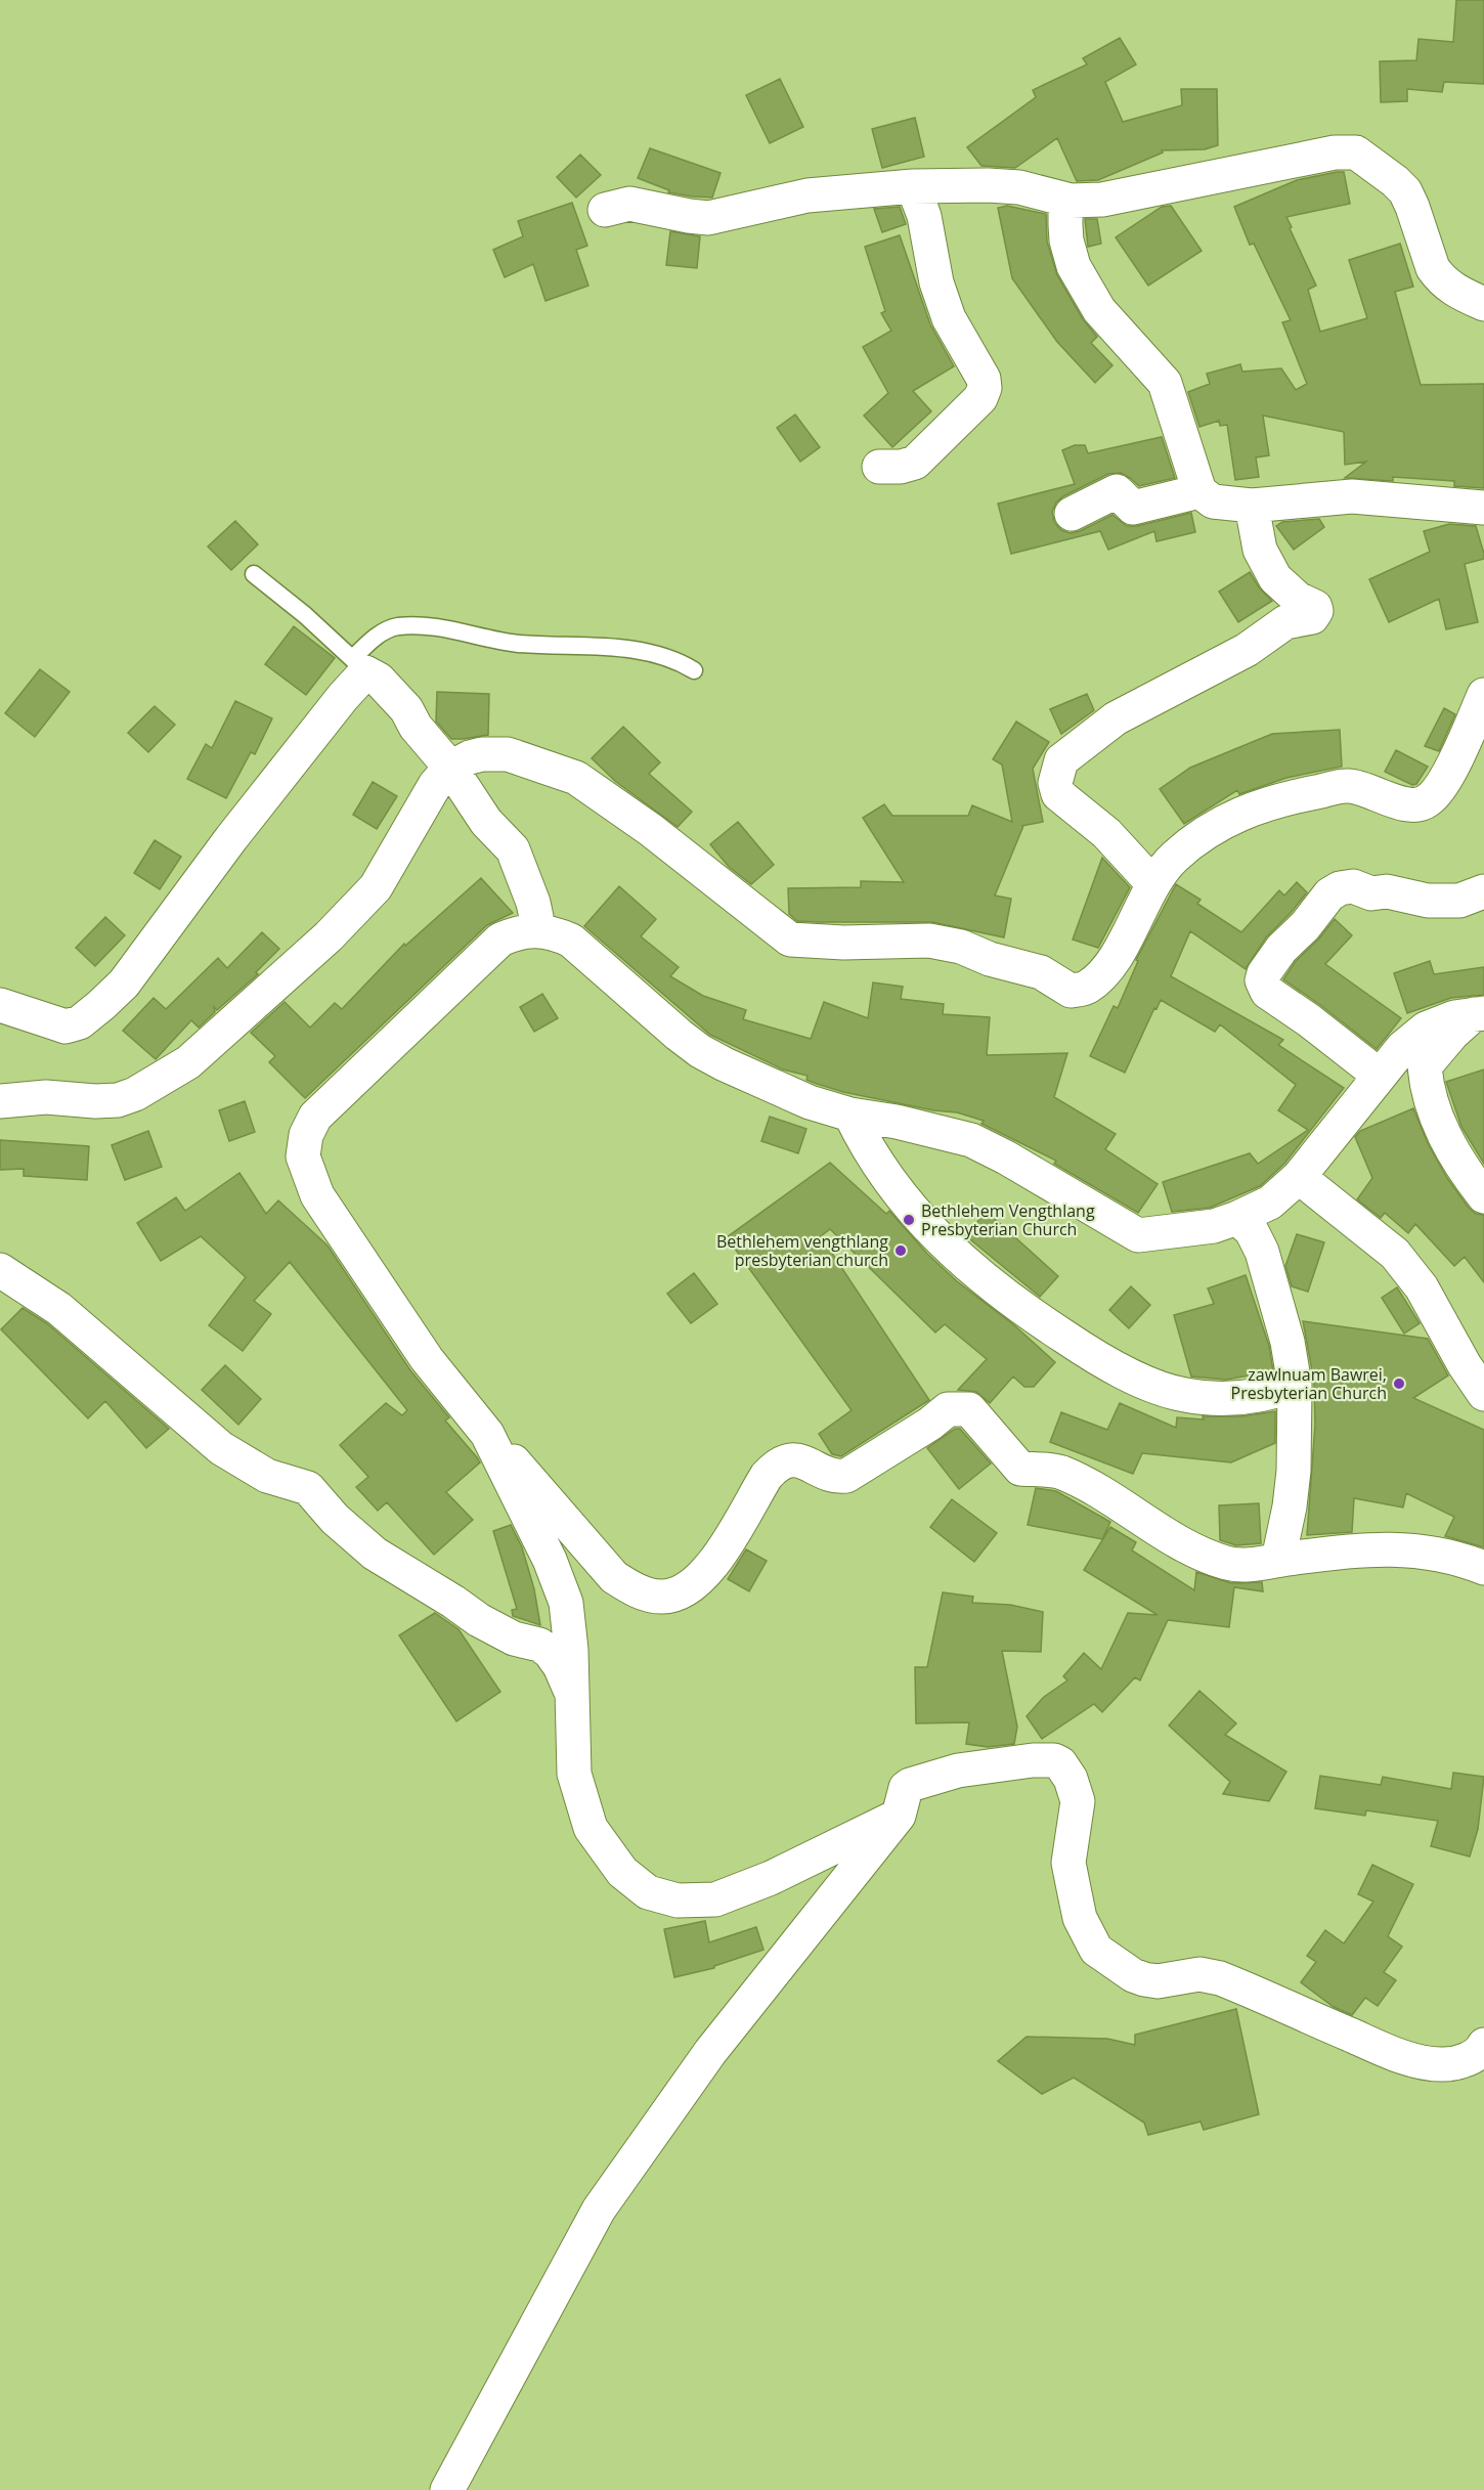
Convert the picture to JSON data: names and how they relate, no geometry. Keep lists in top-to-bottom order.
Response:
{
  "places": ["Bethlehem Vengthlang Presbyterian Church", "Bethlehem vengthlang presbyterian church", "zawlnuam Bawrei, Presbyterian Church"]
}
